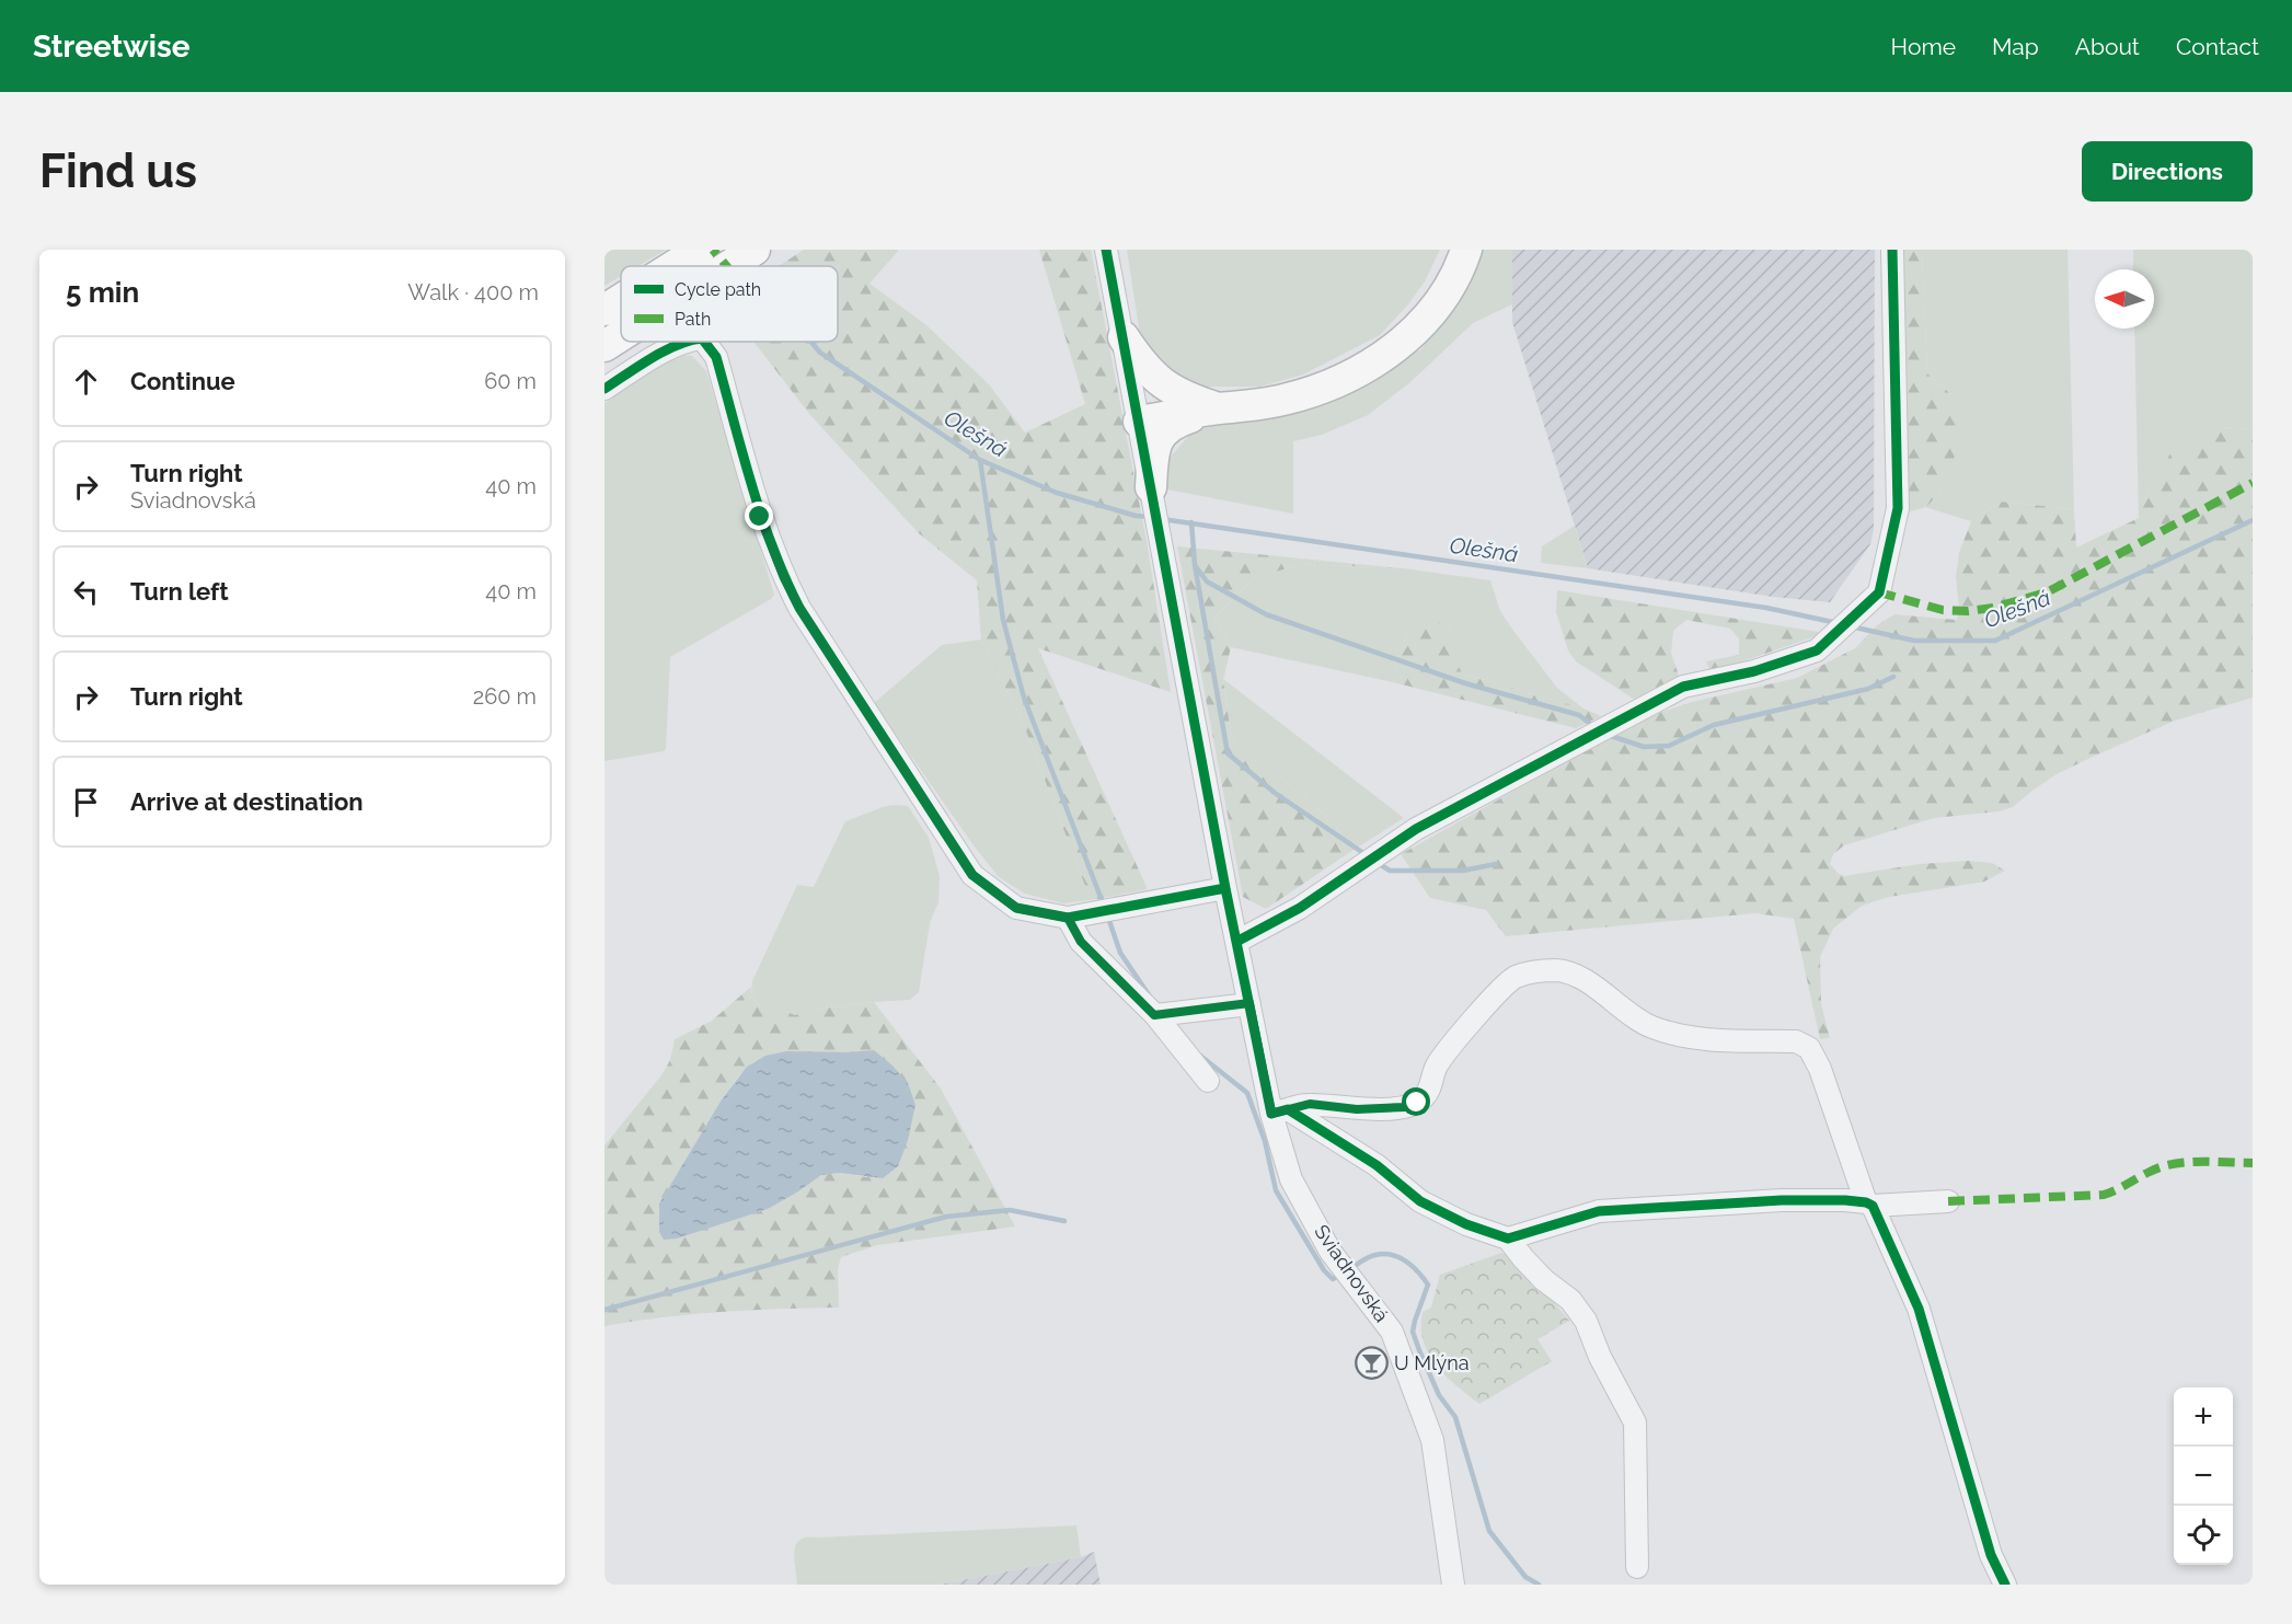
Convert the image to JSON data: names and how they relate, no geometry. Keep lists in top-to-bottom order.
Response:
{
  "streets": {
    "street": ["Sviadnovská"]
  },
  "water": ["Olešná"],
  "places": {
    "bar": ["U Mlýna"]
  },
  "legend": ["Cycle path", "Path"],
  "north": "left",
  "page": {
    "header": "Streetwise",
    "nav": [
      "Home",
      "Map",
      "About",
      "Contact"
    ],
    "buttons": "Directions",
    "title": "Find us",
    "heading": ["5 min", "Walk · 400 m"],
    "list": [
      ["Continue", "60 m"],
      ["Turn right", "Sviadnovská", "40 m"],
      ["Turn left", "40 m"],
      ["Turn right", "260 m"],
      "Arrive at destination"
    ],
    "map_buttons": ["+", "−"]
  }
}
